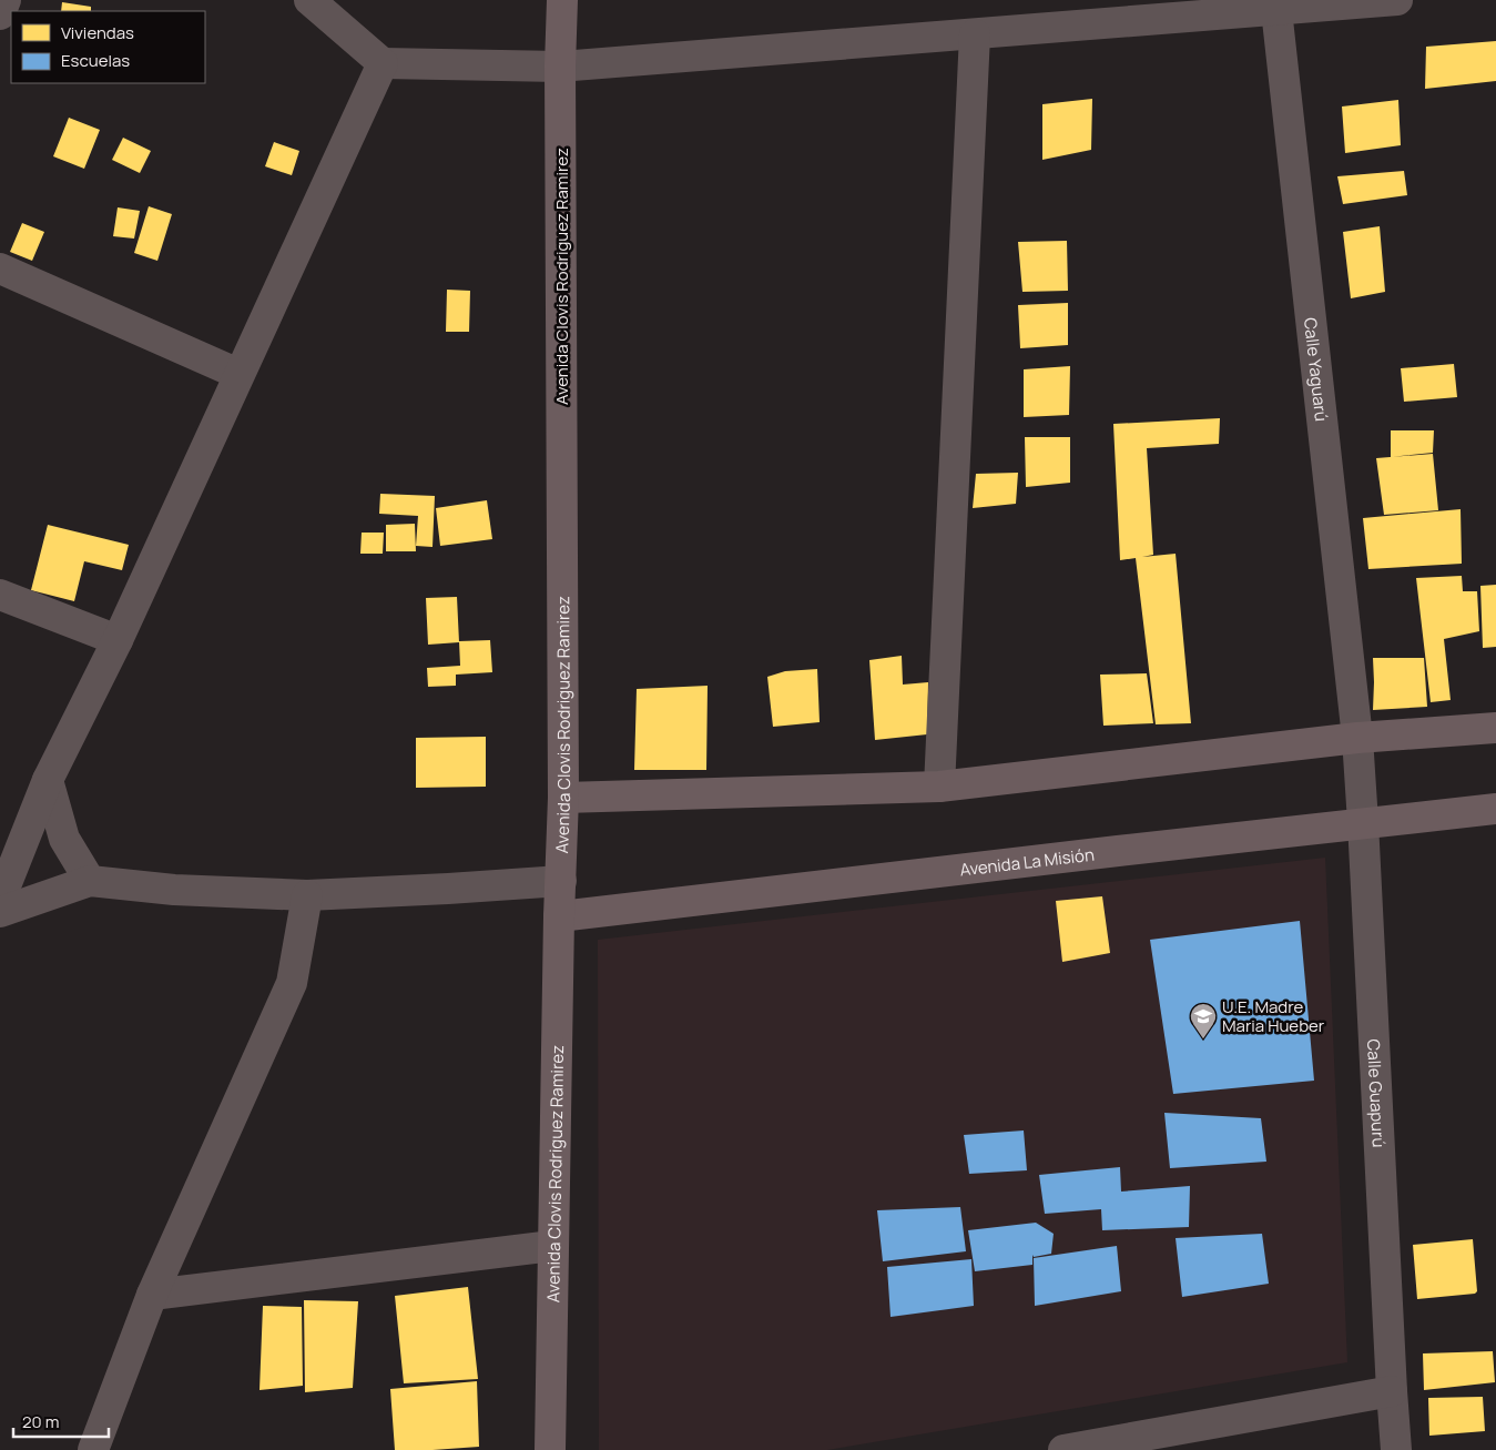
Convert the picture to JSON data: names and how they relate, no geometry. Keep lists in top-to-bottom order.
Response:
{
  "streets": {
    "main road": ["Avenida Clovis Rodriguez Ramirez", "Avenida La Misión"],
    "street": ["Calle Yaguarú", "Calle Guapurú"]
  },
  "crossings": [
    ["Avenida Clovis Rodriguez Ramirez", "Avenida La Misión"],
    ["Calle Yaguarú", "Calle Guapurú"],
    ["Avenida La Misión", "Calle Guapurú"]
  ],
  "places": {
    "school or university": ["U.E. Madre Maria Hueber"]
  },
  "legend": ["Viviendas", "Escuelas"],
  "scale_bar": "20 m"
}
